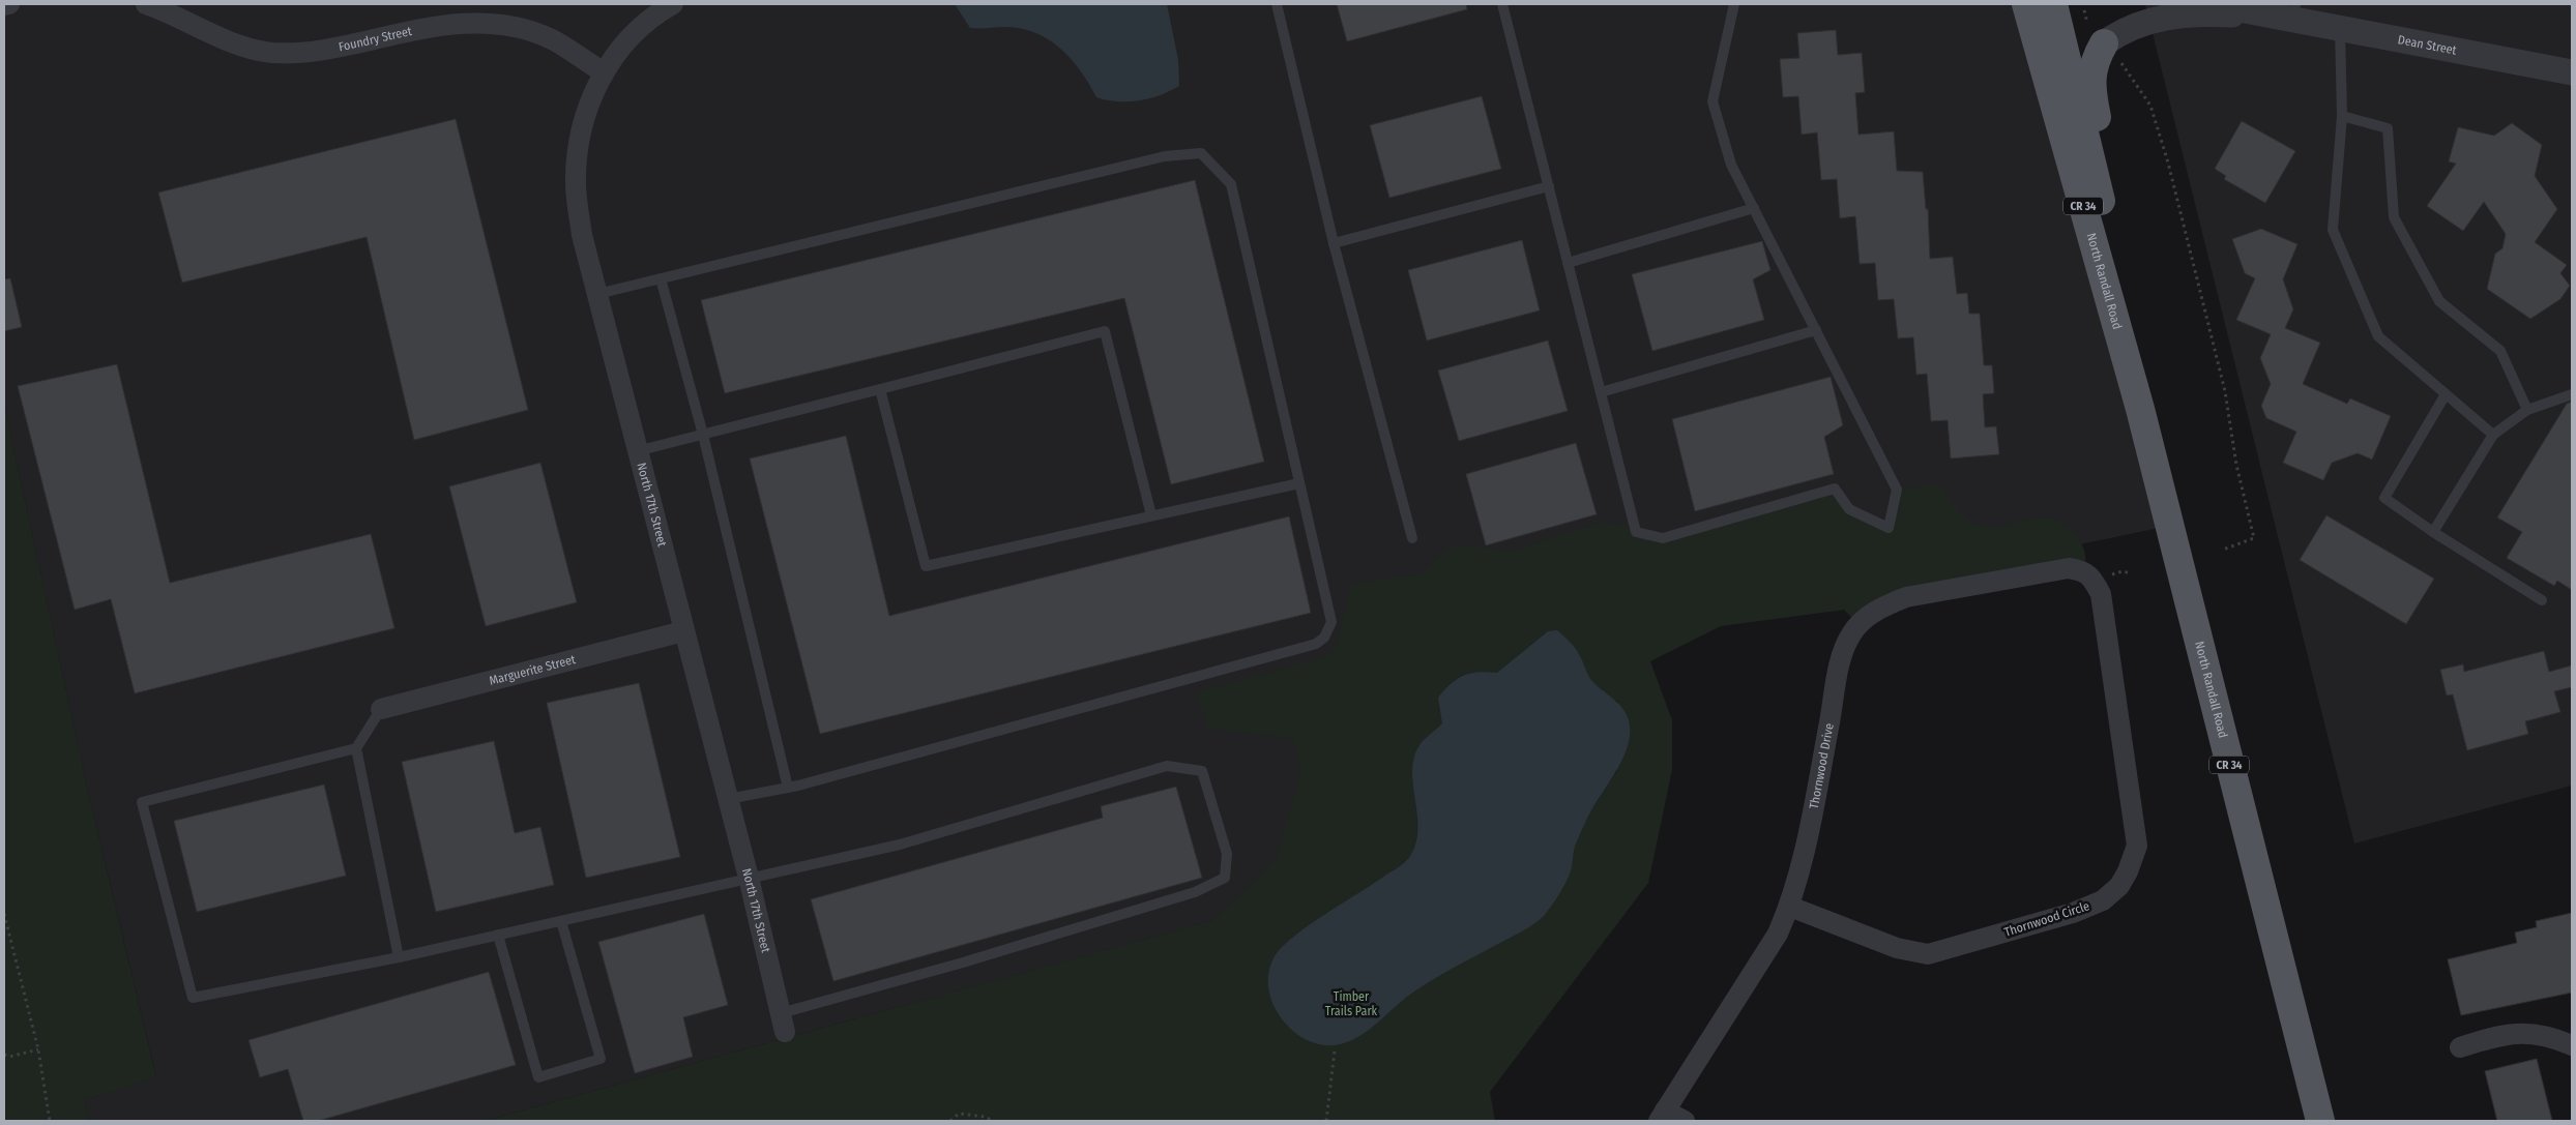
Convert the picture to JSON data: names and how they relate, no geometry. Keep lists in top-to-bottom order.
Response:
{
  "streets": {
    "main road": ["CR 34", "North Randall Road"],
    "street": [
      "Foundry Street",
      "Dean Street",
      "North 17th Street",
      "Marguerite Street",
      "Thornwood Drive",
      "Thornwood Circle"
    ]
  },
  "crossings": [
    ["Foundry Street", "North 17th Street"],
    ["Dean Street", "North Randall Road"],
    ["North 17th Street", "Marguerite Street"],
    ["Thornwood Drive", "Thornwood Circle"]
  ],
  "parks": ["Timber Trails Park"]
}
